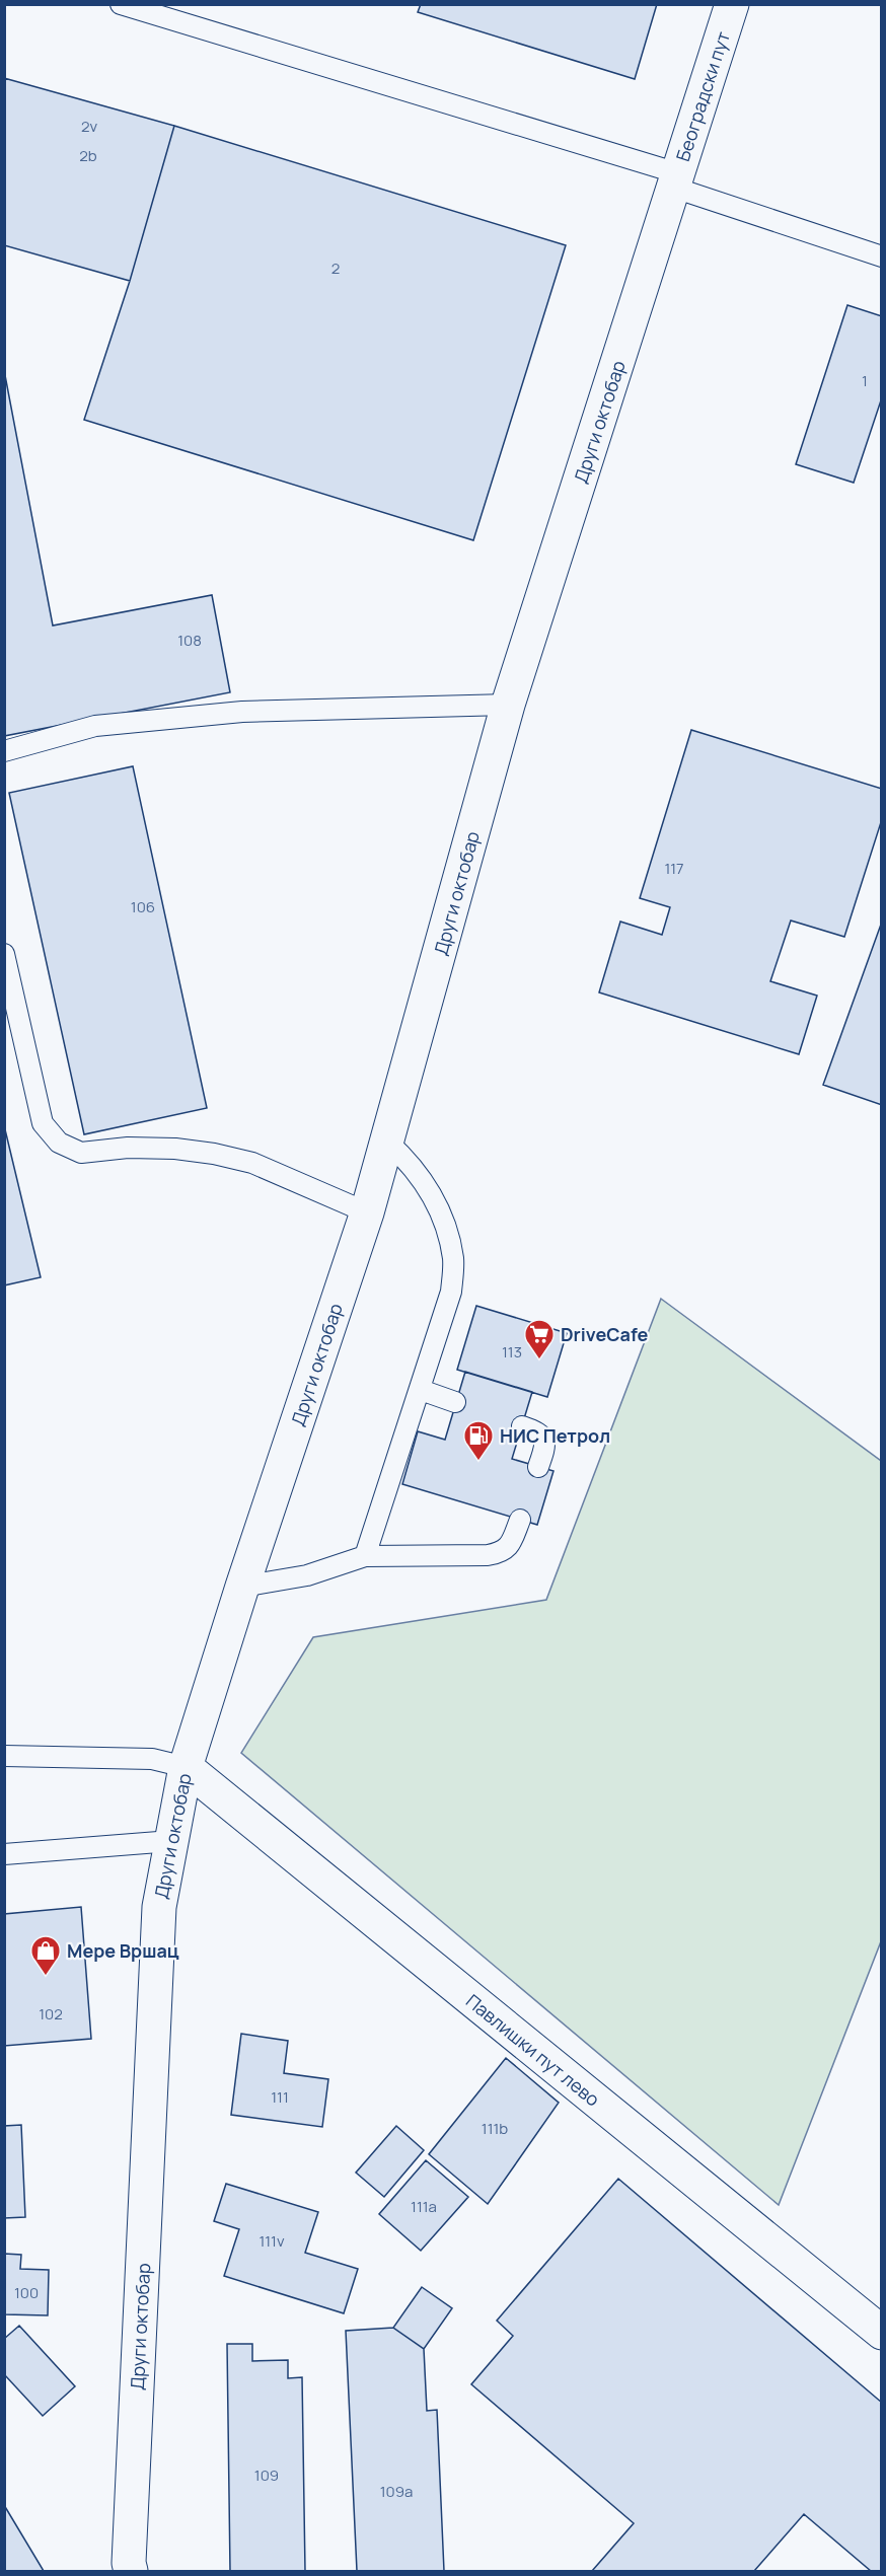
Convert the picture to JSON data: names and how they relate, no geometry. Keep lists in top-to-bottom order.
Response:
{
  "streets": {
    "main road": ["Београдски пут", "Други октобар", "Павлишки пут лево"]
  },
  "crossings": [
    ["Београдски пут", "Други октобар"],
    ["Други октобар", "Павлишки пут лево"]
  ],
  "places": {
    "supermarket": ["DriveCafe"],
    "fuel station": ["НИС Петрол"],
    "shop": ["Мере Вршац"]
  },
  "house_numbers": [
    "2v",
    "2b",
    "2",
    "1",
    "108",
    "117",
    "106",
    "113",
    "102",
    "111",
    "111b",
    "111a",
    "111v",
    "100",
    "109",
    "109a"
  ]
}
